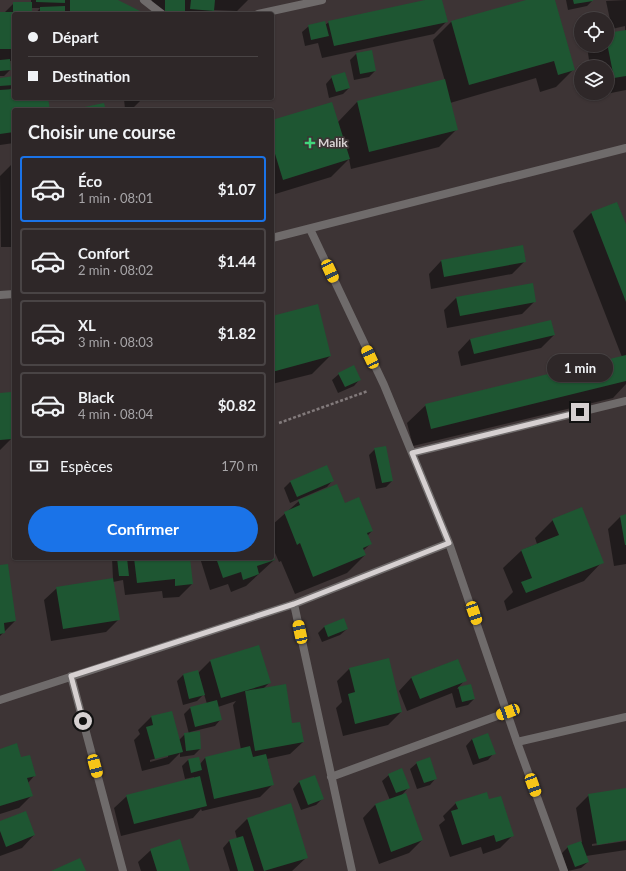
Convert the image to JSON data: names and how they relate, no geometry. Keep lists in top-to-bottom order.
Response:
{
  "places": {
    "health": ["Malik"]
  },
  "page": {
    "banner": ["Départ", "Destination"],
    "heading": "Choisir une course",
    "list": [
      {
        "name": "Éco",
        "note": "1 min · 08:01",
        "value": "$1.07"
      },
      {
        "name": "Confort",
        "note": "2 min · 08:02",
        "value": "$1.44"
      },
      {
        "name": "XL",
        "note": "3 min · 08:03",
        "value": "$1.82"
      },
      {
        "name": "Black",
        "note": "4 min · 08:04",
        "value": "$0.82"
      }
    ],
    "bubble": "1 min",
    "pay": ["Espèces", "170 m"],
    "buttons": "Confirmer"
  }
}
